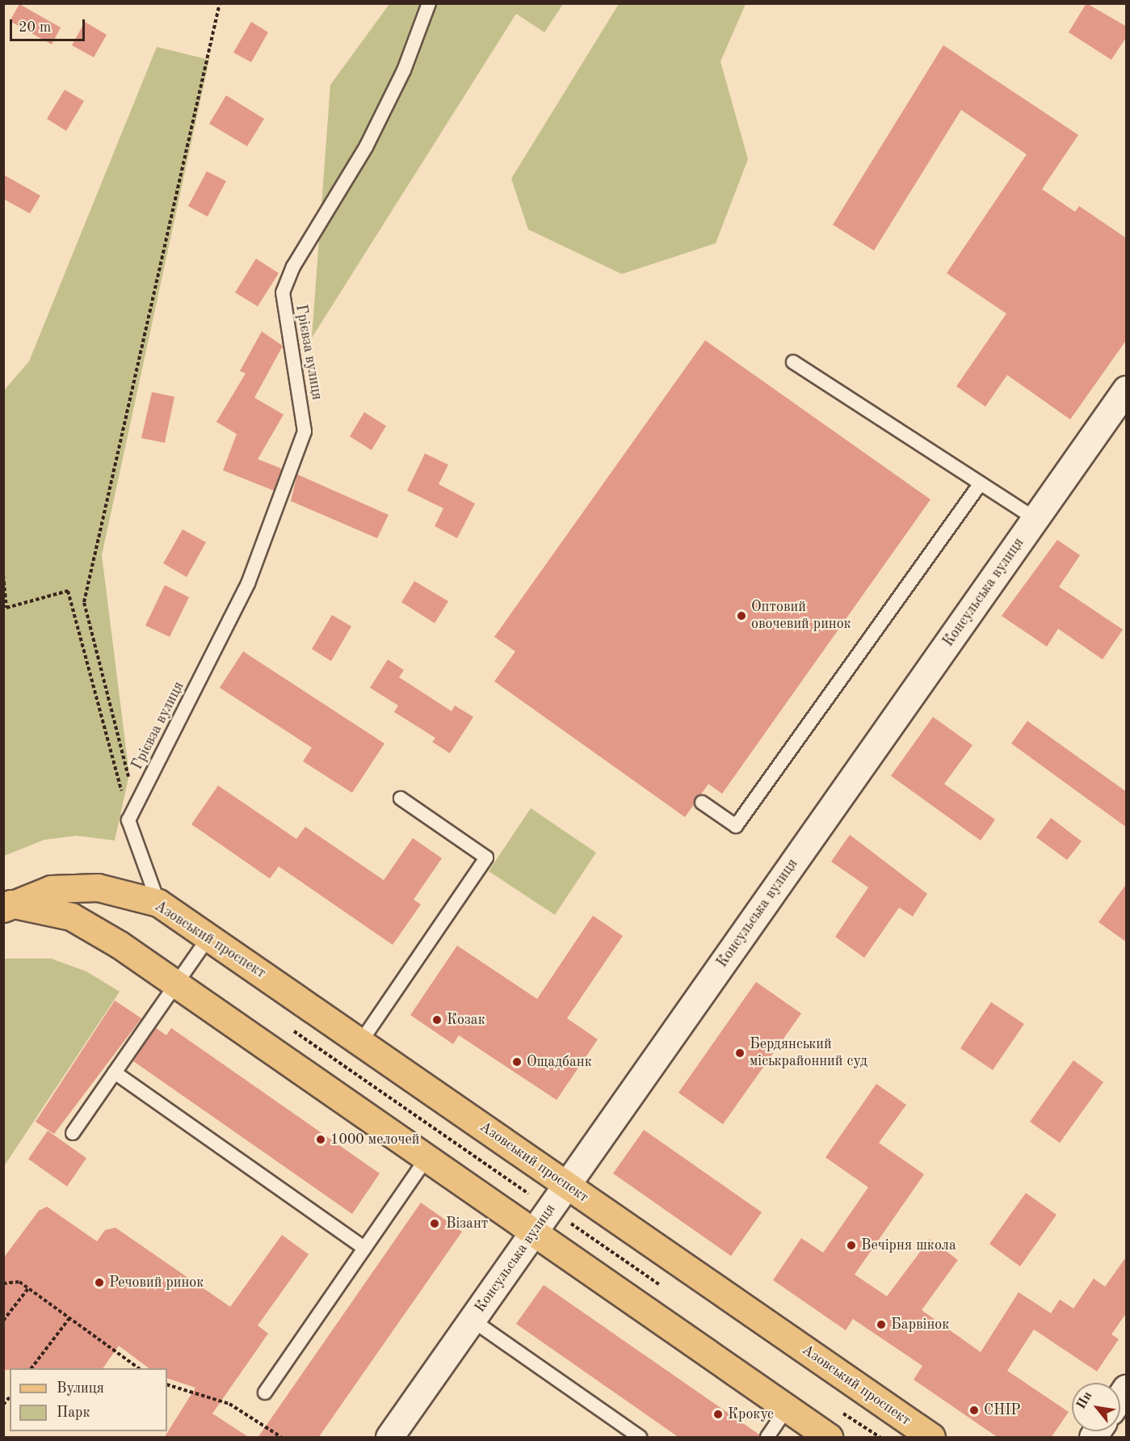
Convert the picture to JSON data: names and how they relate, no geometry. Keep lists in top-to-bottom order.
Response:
{
  "streets": {
    "main road": ["Азовський проспект"],
    "street": ["Консульська вулиця"],
    "lane": ["Грієвза вулиця"]
  },
  "crossings": [
    ["Консульська вулиця", "Азовський проспект"]
  ],
  "places": [
    "Оптовий овочевий ринок",
    "Козак",
    "Бердянський міськрайонний суд",
    "Ощадбанк",
    "1000 мелочей",
    "Візант",
    "Вечірня школа",
    "Речовий ринок",
    "Барвінок",
    "CHIP",
    "Крокус"
  ],
  "legend": ["Вулиця", "Парк"],
  "scale_bar": "20 m",
  "north": "top left"
}
